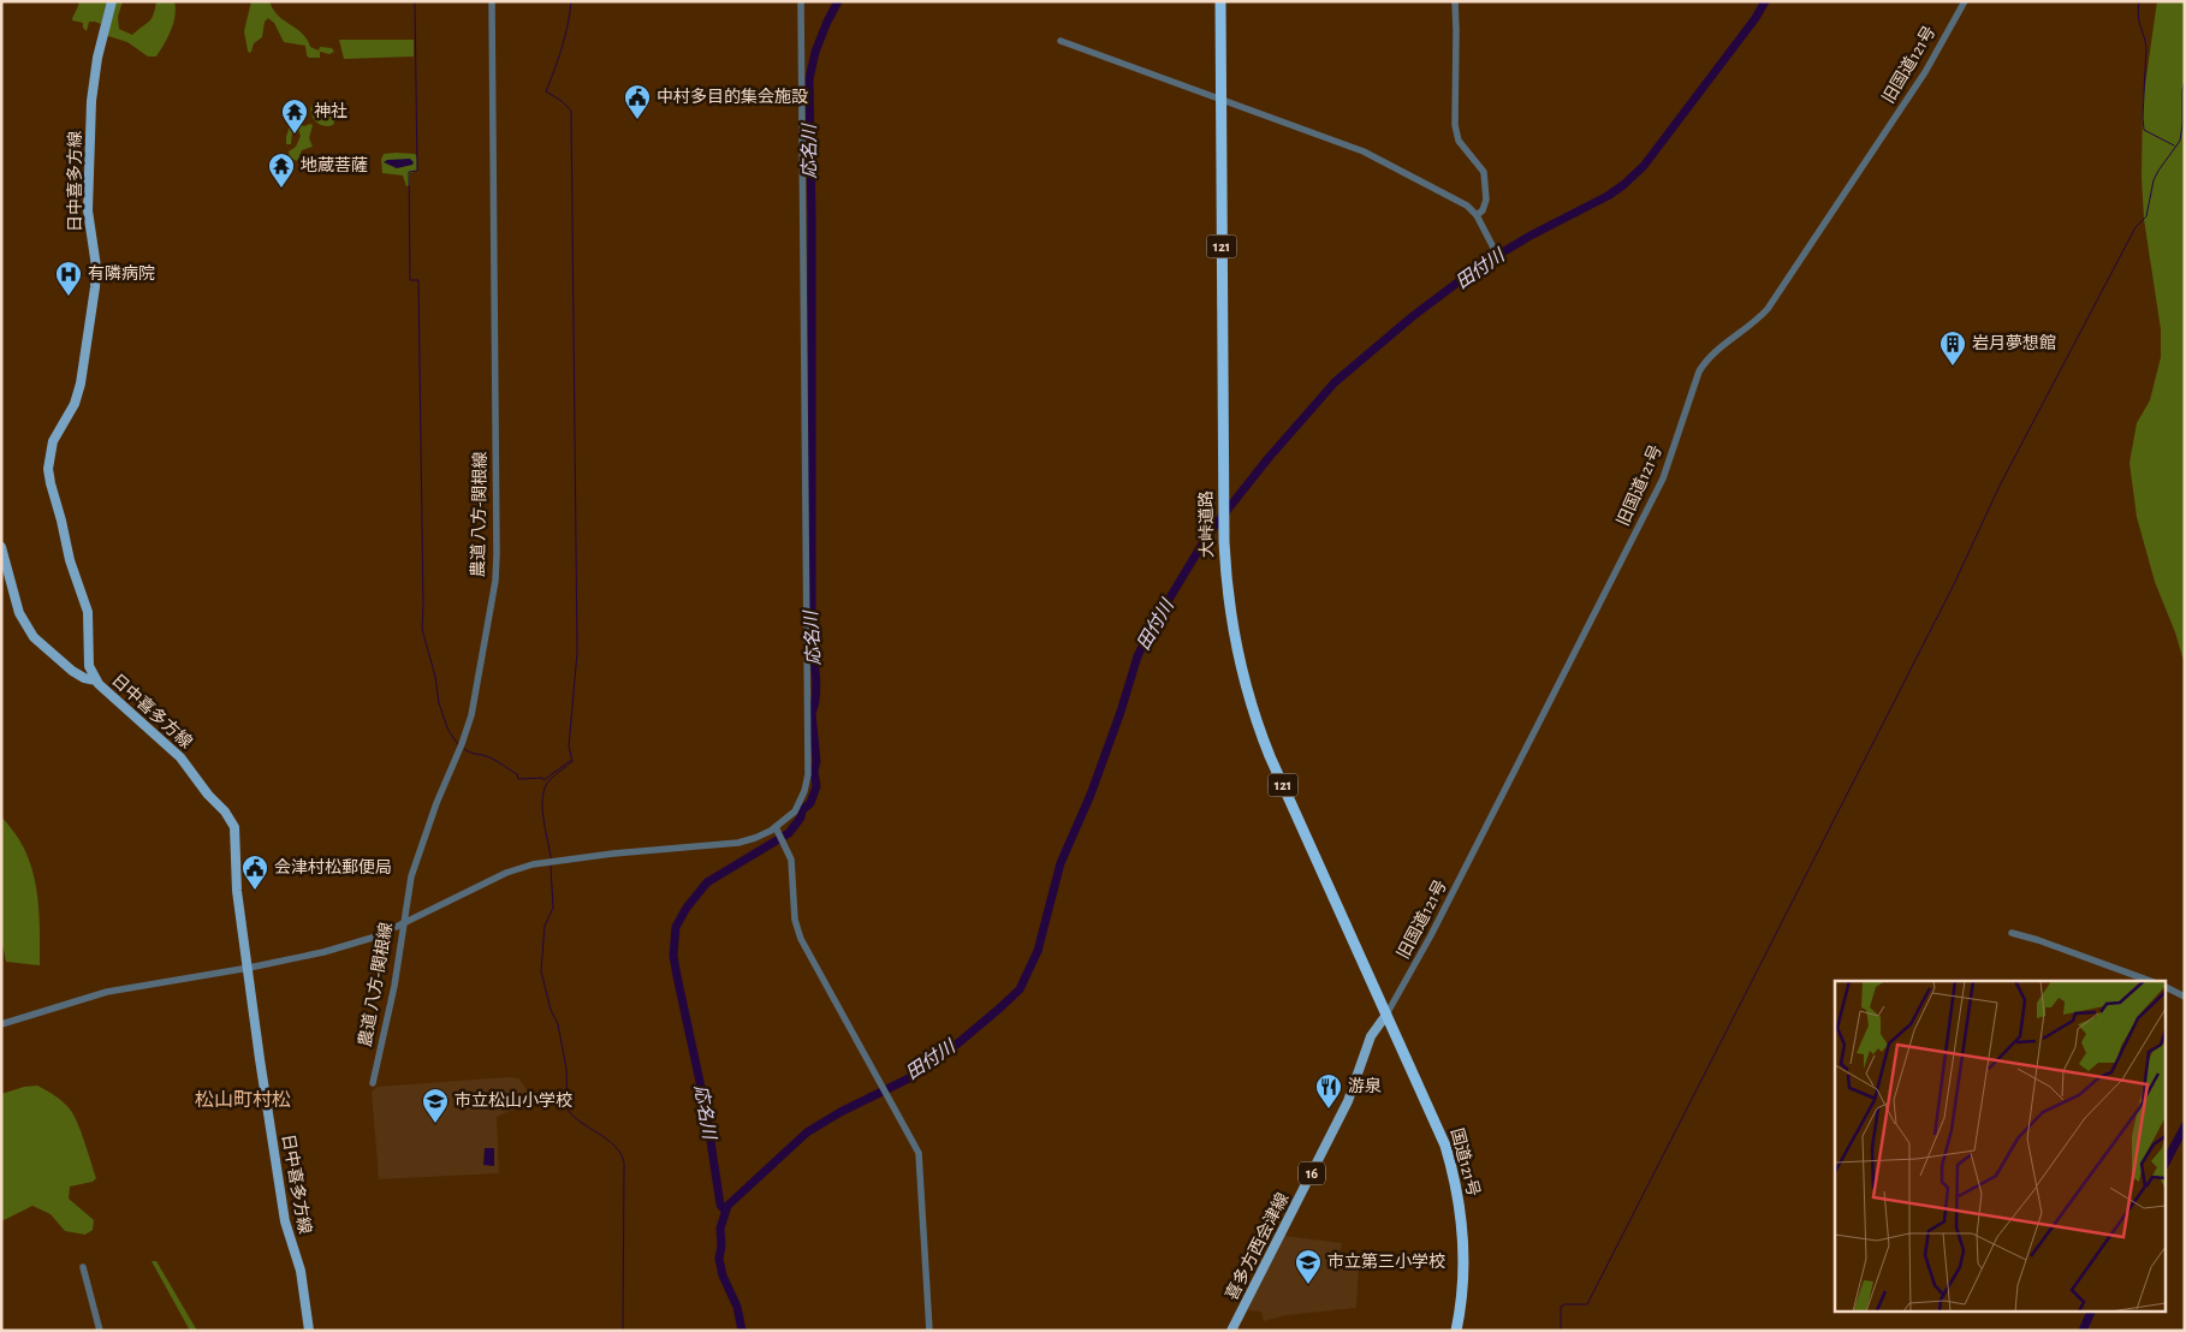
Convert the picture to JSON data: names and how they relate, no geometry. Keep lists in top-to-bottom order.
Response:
{
  "streets": {
    "highway": ["121", "大峠道路", "国道121号"],
    "main road": ["日中喜多方線", "16", "喜多方西会津線"],
    "street": ["旧国道121号", "農道 八方-関根線"]
  },
  "crossings": [
    ["旧国道121号", "大峠道路"],
    ["旧国道121号", "国道121号"],
    ["旧国道121号", "喜多方西会津線"],
    ["大峠道路", "国道121号"],
    ["大峠道路", "喜多方西会津線"],
    ["国道121号", "喜多方西会津線"]
  ],
  "districts": ["松山町村松"],
  "water": ["応名川", "田付川"],
  "places": {
    "public building": ["中村多目的集会施設", "会津村松郵便局"],
    "temple": ["神社", "地蔵菩薩"],
    "hospital": ["有隣病院"],
    "building": ["岩月夢想館"],
    "restaurant": ["游泉"],
    "school or university": ["市立松山小学校", "市立第三小学校"]
  }
}
